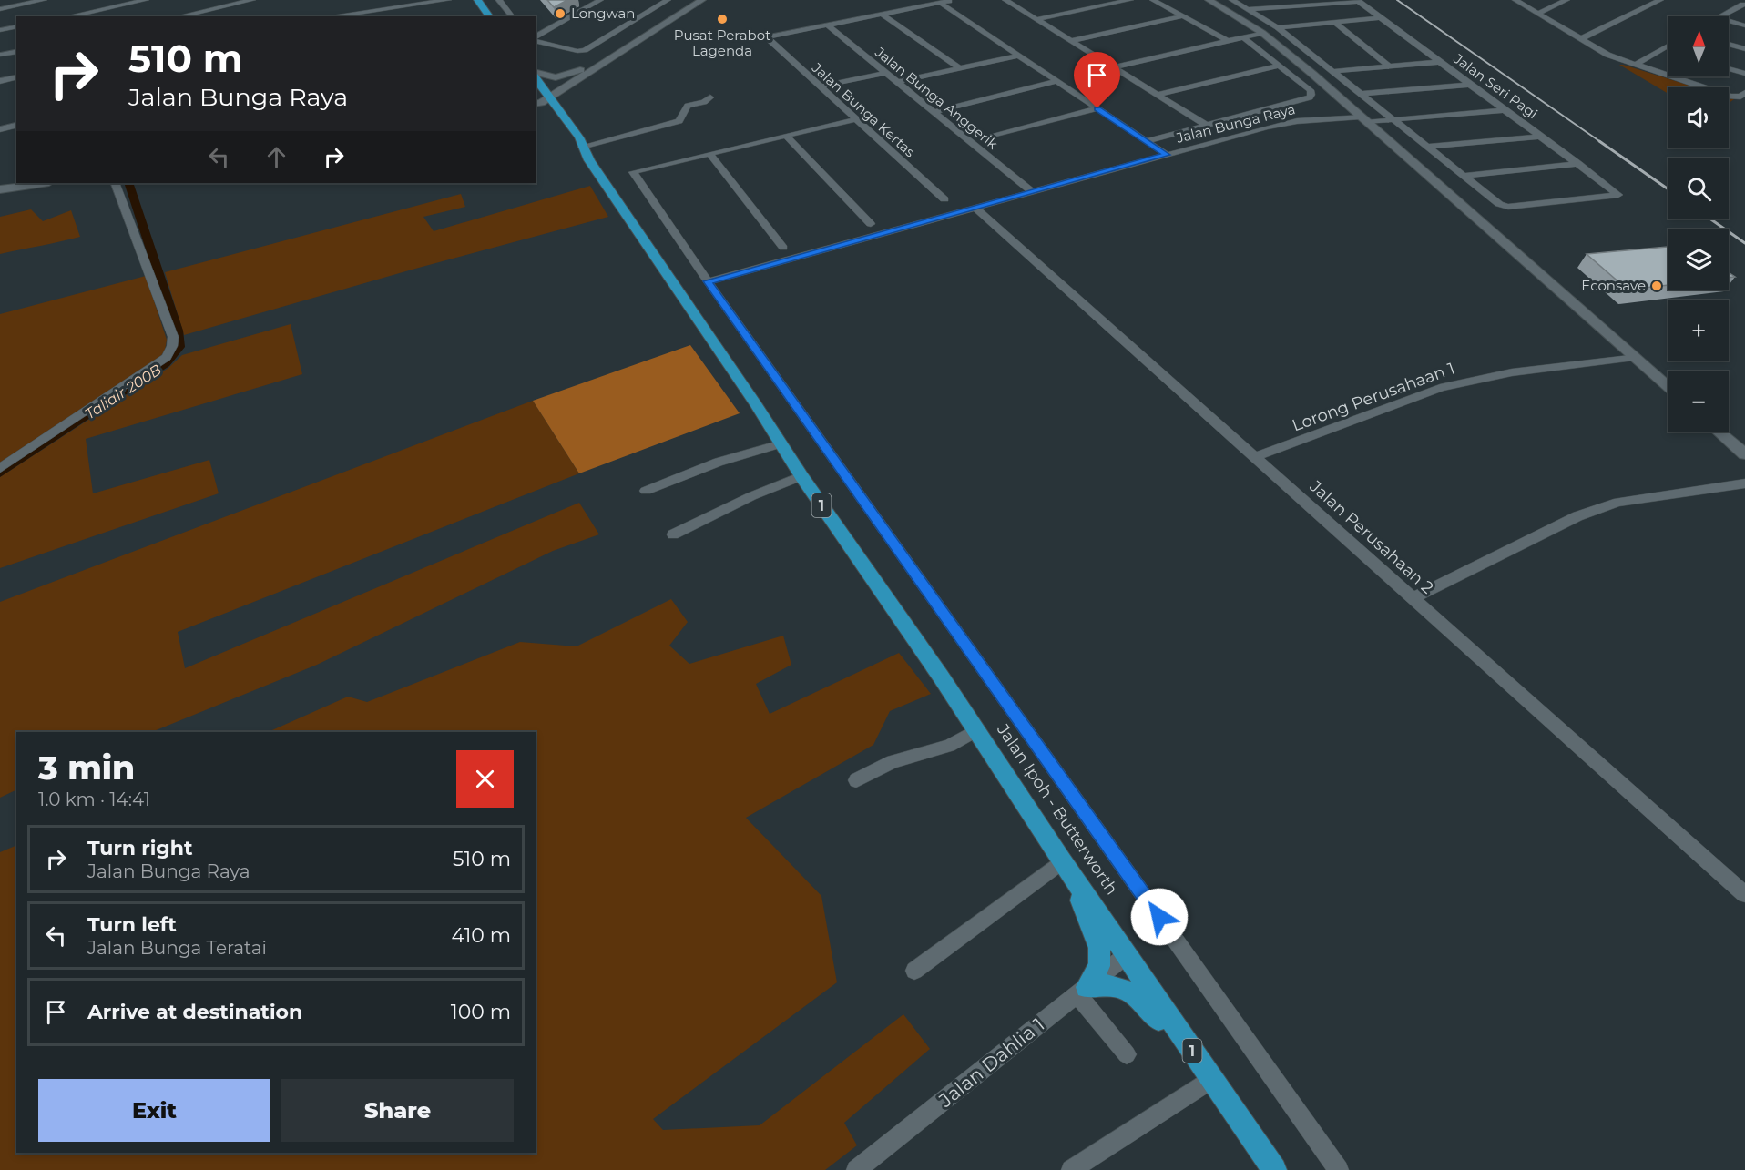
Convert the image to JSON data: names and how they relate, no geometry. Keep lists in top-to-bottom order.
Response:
{
  "streets": {
    "highway": ["1", "Jalan Ipoh - Butterworth"],
    "street": [
      "Jalan Seri Pagi",
      "Jalan Bunga Anggerik",
      "Jalan Bunga Kertas",
      "Jalan Bunga Raya",
      "Lorong Perusahaan 1",
      "Jalan Perusahaan 2",
      "Jalan Dahlia 1"
    ]
  },
  "crossings": [
    ["Jalan Seri Pagi", "Jalan Bunga Raya"],
    ["Jalan Bunga Anggerik", "Jalan Bunga Kertas"],
    ["Jalan Bunga Anggerik", "Jalan Bunga Raya"],
    ["Jalan Bunga Raya", "Jalan Perusahaan 2"],
    ["Lorong Perusahaan 1", "Jalan Perusahaan 2"],
    ["Jalan Ipoh - Butterworth", "Jalan Dahlia 1"]
  ],
  "water": ["Taliair 200B"],
  "places": ["Longwan", "Pusat Perabot Lagenda", "Econsave"],
  "north": "top",
  "page": {
    "map_buttons": ["+", "−"],
    "turn": ["510 m", "Jalan Bunga Raya"],
    "heading": ["3 min", "1.0 km · 14:41"],
    "list": [
      {
        "name": "Turn right",
        "note": "Jalan Bunga Raya",
        "value": "510 m"
      },
      {
        "name": "Turn left",
        "note": "Jalan Bunga Teratai",
        "value": "410 m"
      },
      {
        "name": "Arrive at destination",
        "value": "100 m"
      }
    ],
    "buttons": ["Exit", "Share"]
  }
}
